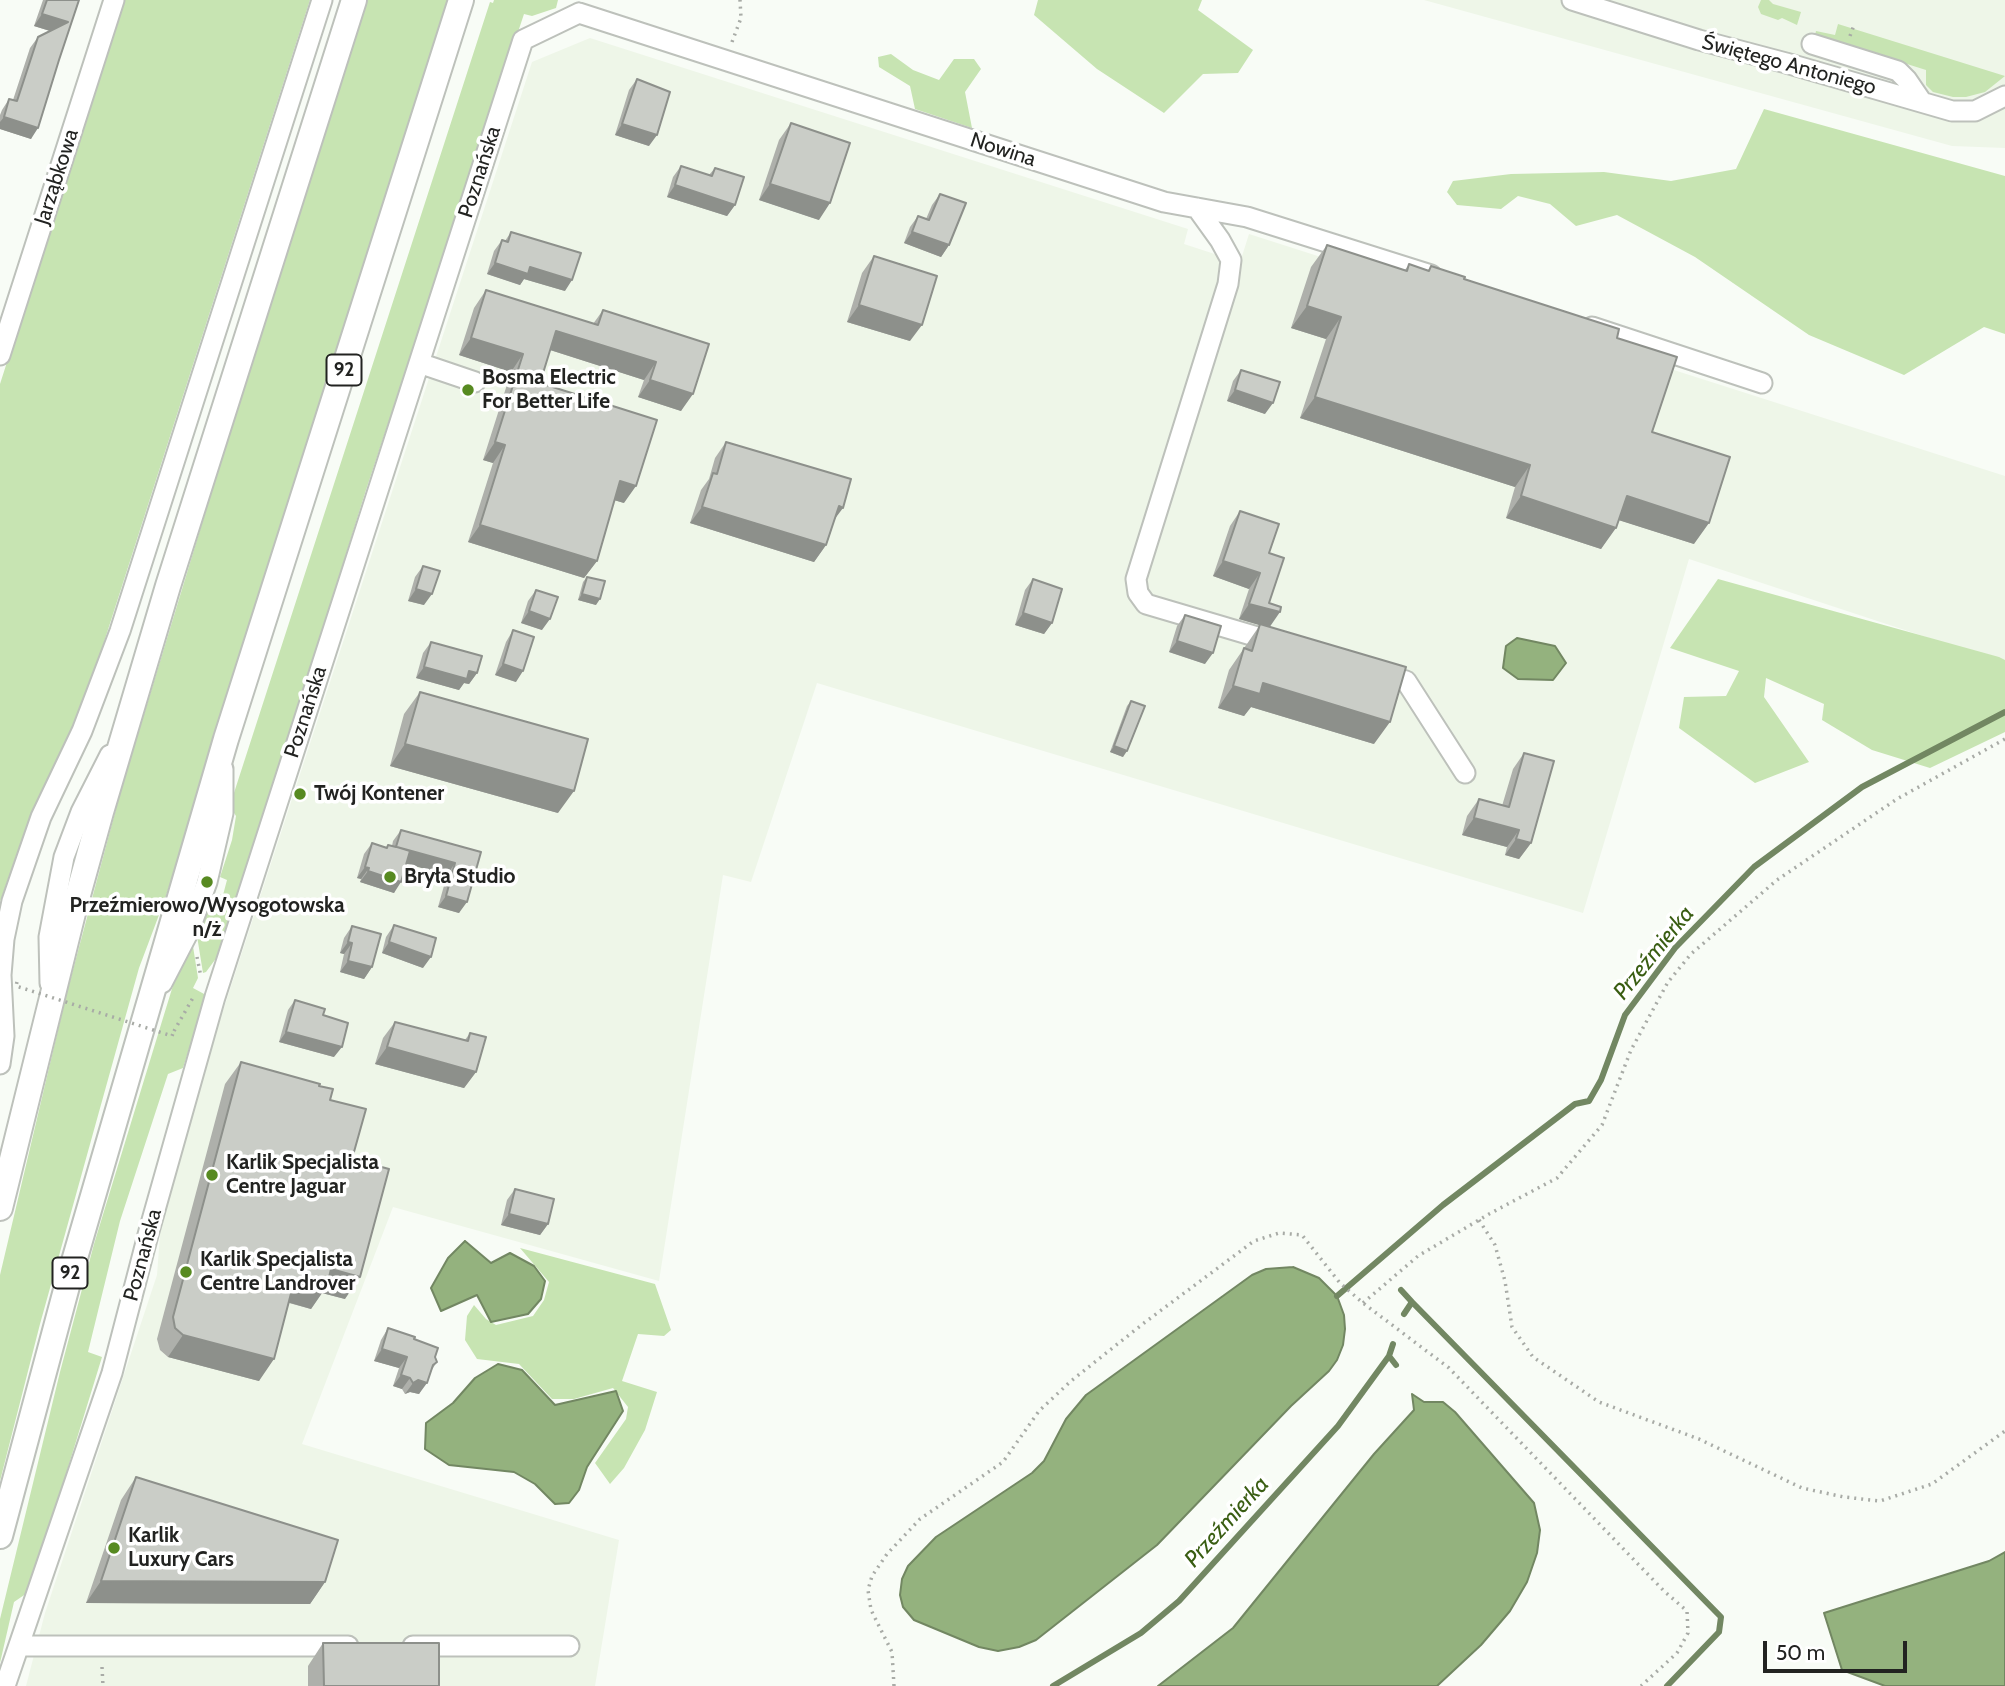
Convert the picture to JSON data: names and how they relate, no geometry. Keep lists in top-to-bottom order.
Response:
{
  "streets": {
    "main road": ["92"],
    "street": [
      "Świętego Antoniego",
      "Nowina",
      "Poznańska",
      "Jarząbkowa"
    ]
  },
  "crossings": [
    ["Nowina", "Poznańska"]
  ],
  "water": ["Przeźmierka"],
  "places": [
    "Bosma Electric For Better Life",
    "Twój Kontener",
    "Bryła Studio",
    "Przeźmierowo/Wysogotowska n/ż",
    "Karlik Specjalista Centre Jaguar",
    "Karlik Specjalista Centre Landrover",
    "Karlik Luxury Cars"
  ],
  "scale_bar": "50 m"
}
